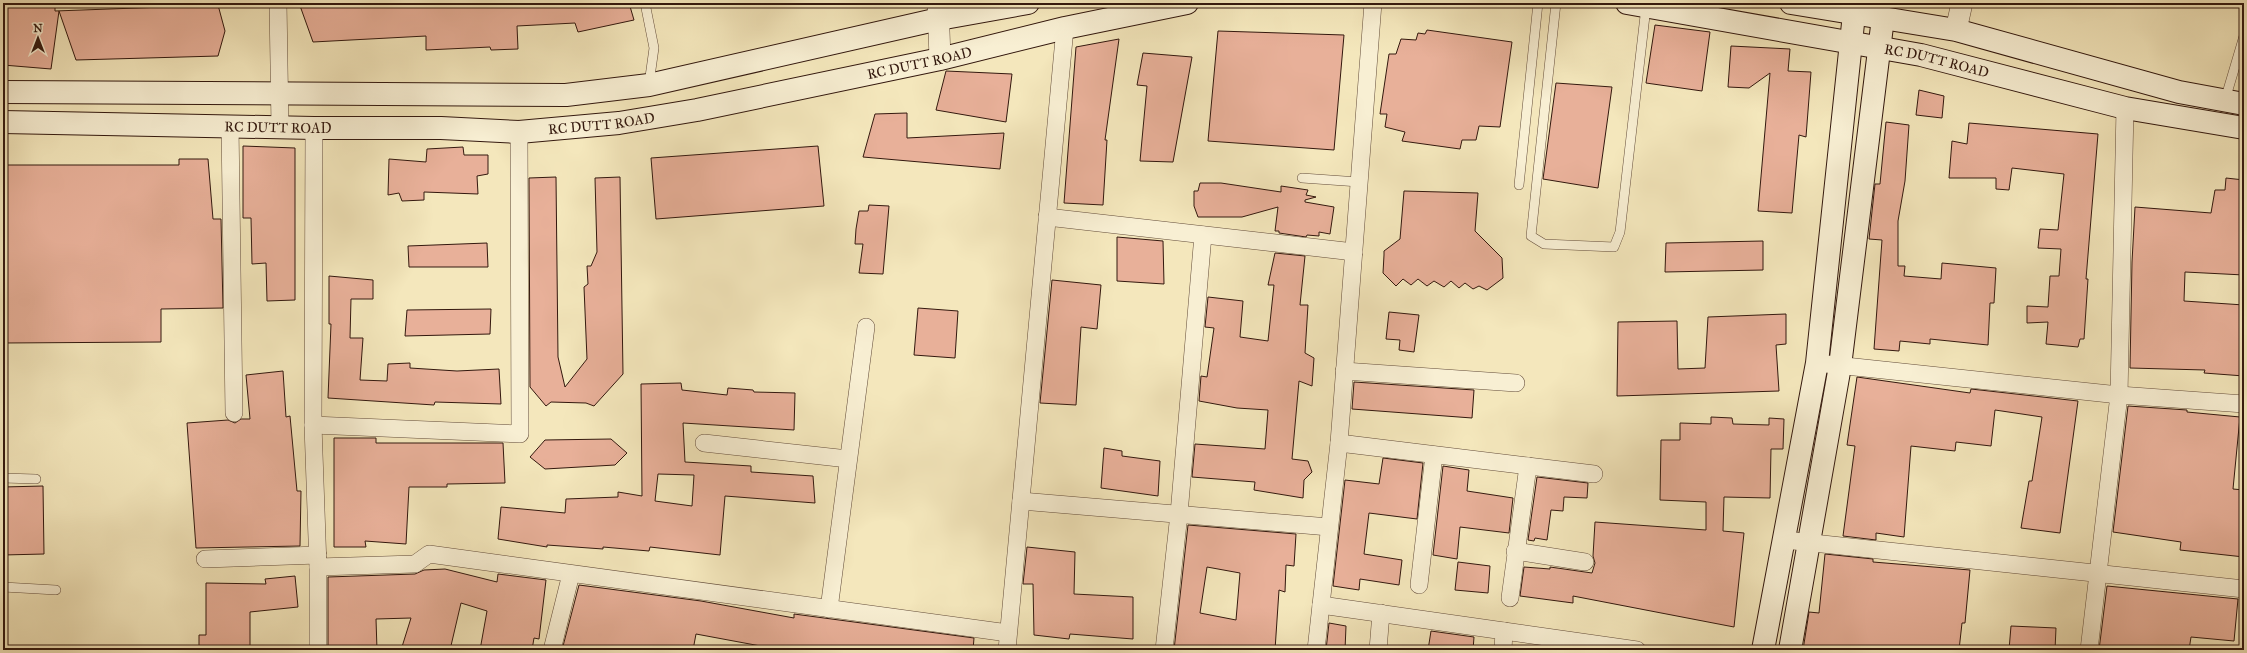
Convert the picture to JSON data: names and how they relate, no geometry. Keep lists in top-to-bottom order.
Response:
{
  "streets": {
    "main road": ["RC DUTT ROAD"]
  },
  "north": "top"
}
